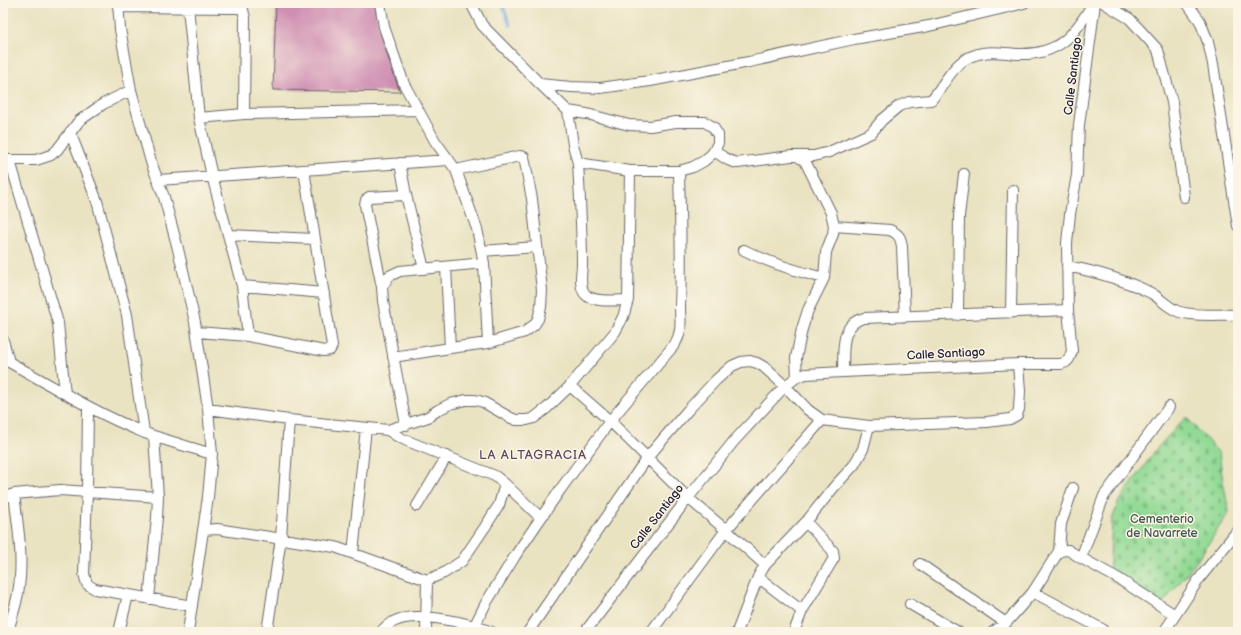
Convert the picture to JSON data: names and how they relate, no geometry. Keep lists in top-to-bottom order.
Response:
{
  "streets": {
    "street": ["Calle Santiago"]
  },
  "districts": ["LA ALTAGRACIA"],
  "parks": ["Cementerio de Navarrete"]
}
